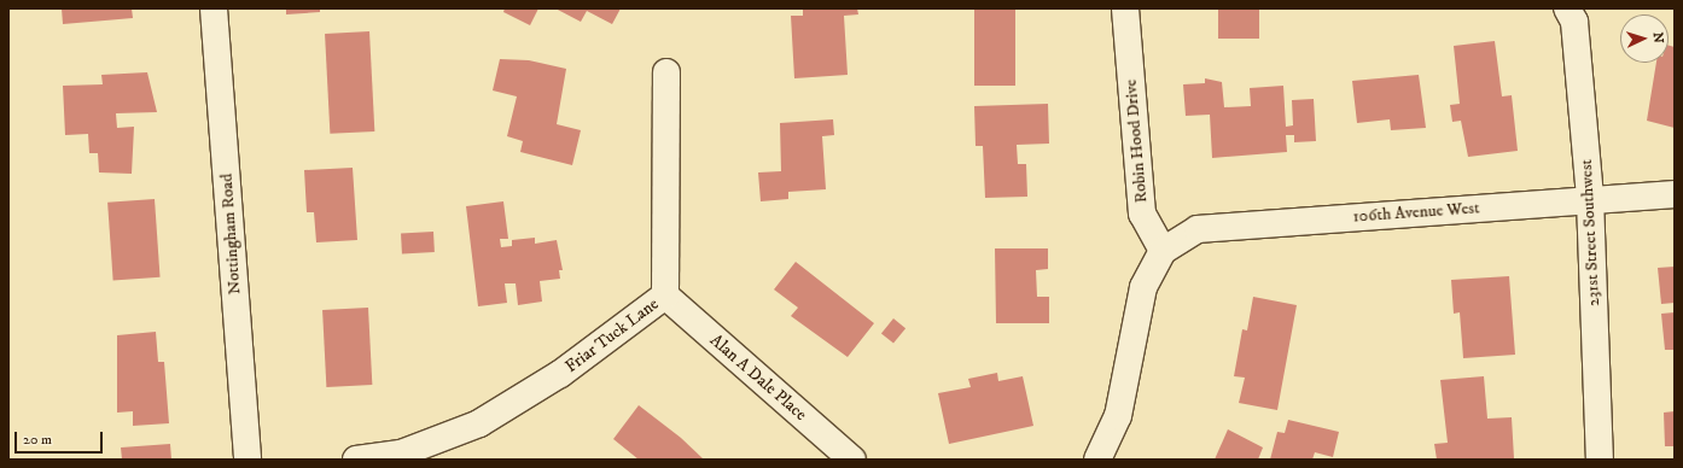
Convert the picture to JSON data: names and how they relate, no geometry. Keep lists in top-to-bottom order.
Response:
{
  "streets": {
    "street": [
      "Robin Hood Drive",
      "106th Avenue West",
      "231st Street Southwest",
      "Nottingham Road",
      "Friar Tuck Lane",
      "Alan A Dale Place"
    ]
  },
  "crossings": [
    ["Robin Hood Drive", "106th Avenue West"],
    ["106th Avenue West", "231st Street Southwest"],
    ["Friar Tuck Lane", "Alan A Dale Place"]
  ],
  "scale_bar": "20 m",
  "north": "right"
}
